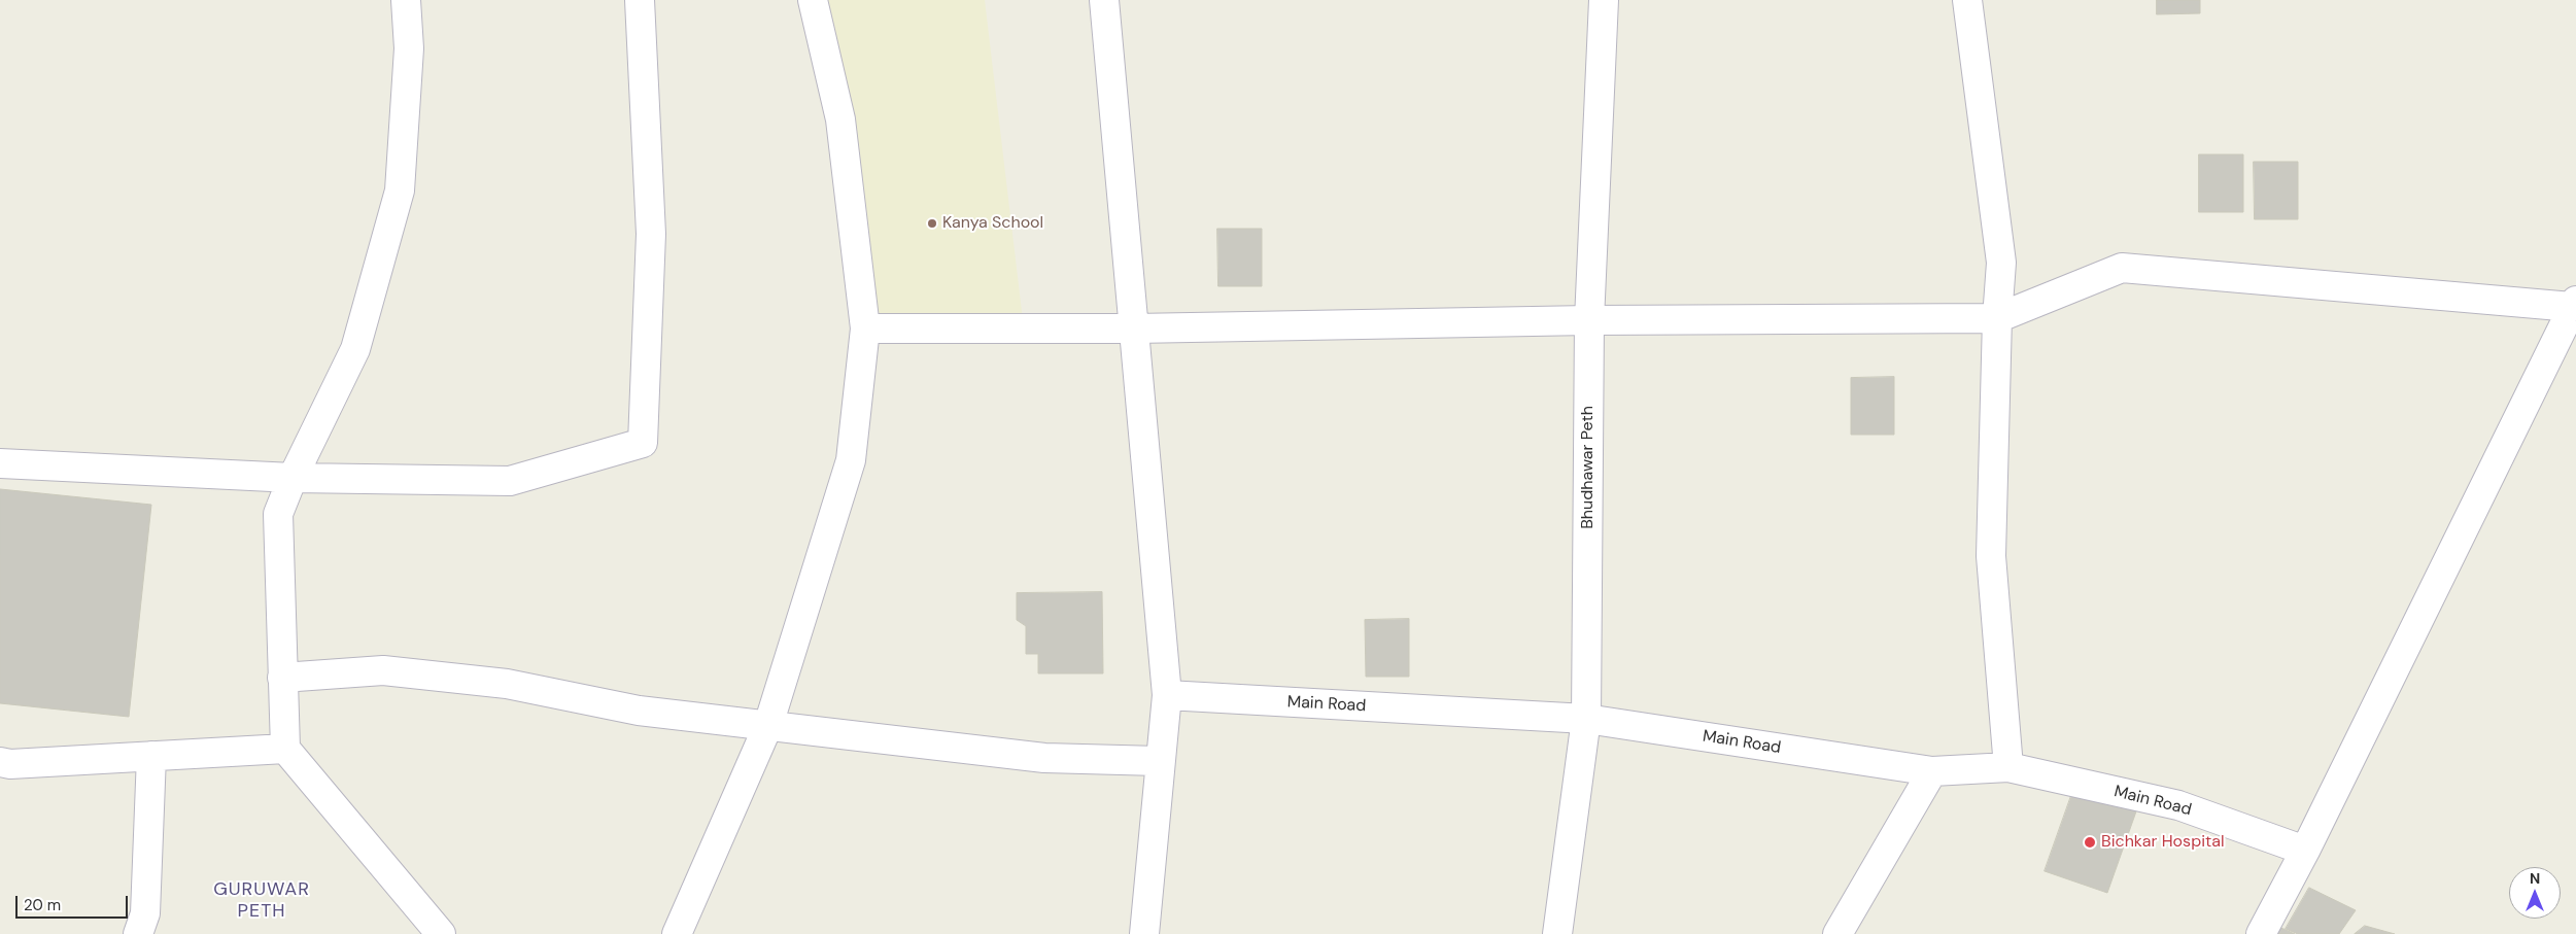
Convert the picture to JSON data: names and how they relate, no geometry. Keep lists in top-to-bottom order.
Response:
{
  "streets": {
    "street": ["Bhudhawar Peth", "Main Road"]
  },
  "crossings": [
    ["Bhudhawar Peth", "Main Road"]
  ],
  "districts": ["GURUWAR PETH"],
  "places": ["Kanya School", "Bichkar Hospital"],
  "scale_bar": "20 m",
  "north": "top"
}
